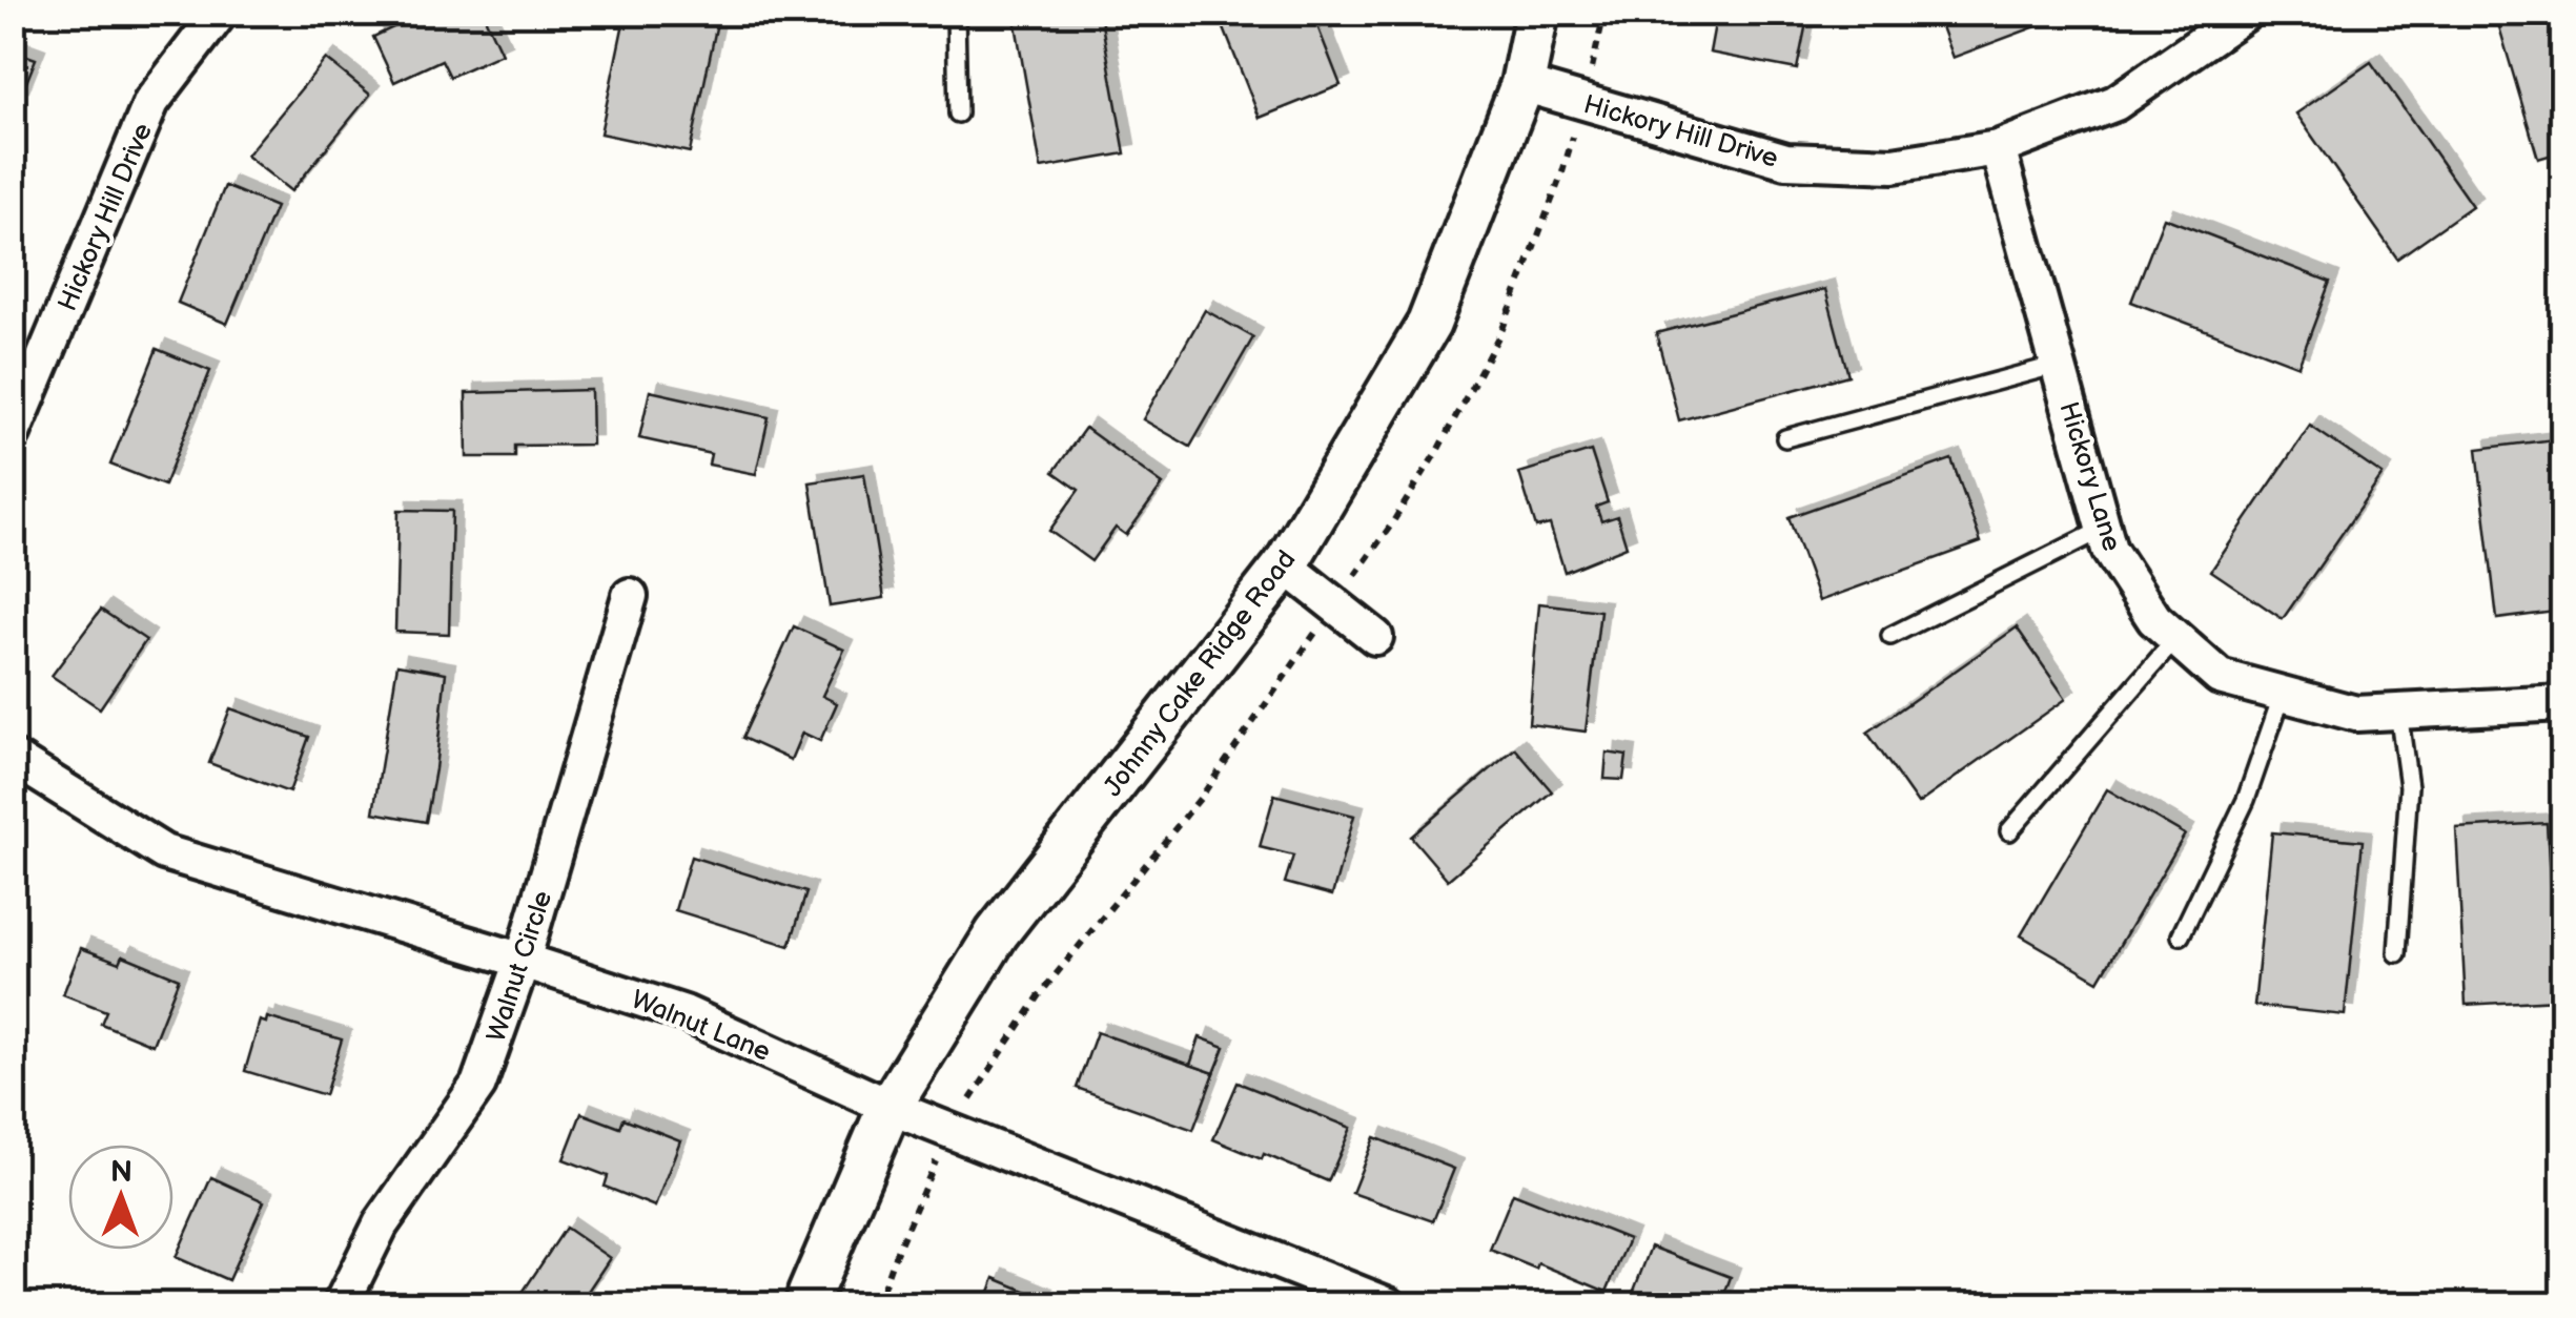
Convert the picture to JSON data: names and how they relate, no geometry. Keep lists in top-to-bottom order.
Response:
{
  "streets": {
    "street": [
      "Hickory Hill Drive",
      "Hickory Lane",
      "Johnny Cake Ridge Road",
      "Walnut Circle",
      "Walnut Lane"
    ]
  },
  "crossings": [
    ["Hickory Hill Drive", "Hickory Lane"],
    ["Hickory Hill Drive", "Johnny Cake Ridge Road"],
    ["Johnny Cake Ridge Road", "Walnut Lane"],
    ["Walnut Circle", "Walnut Lane"]
  ],
  "north": "top"
}
